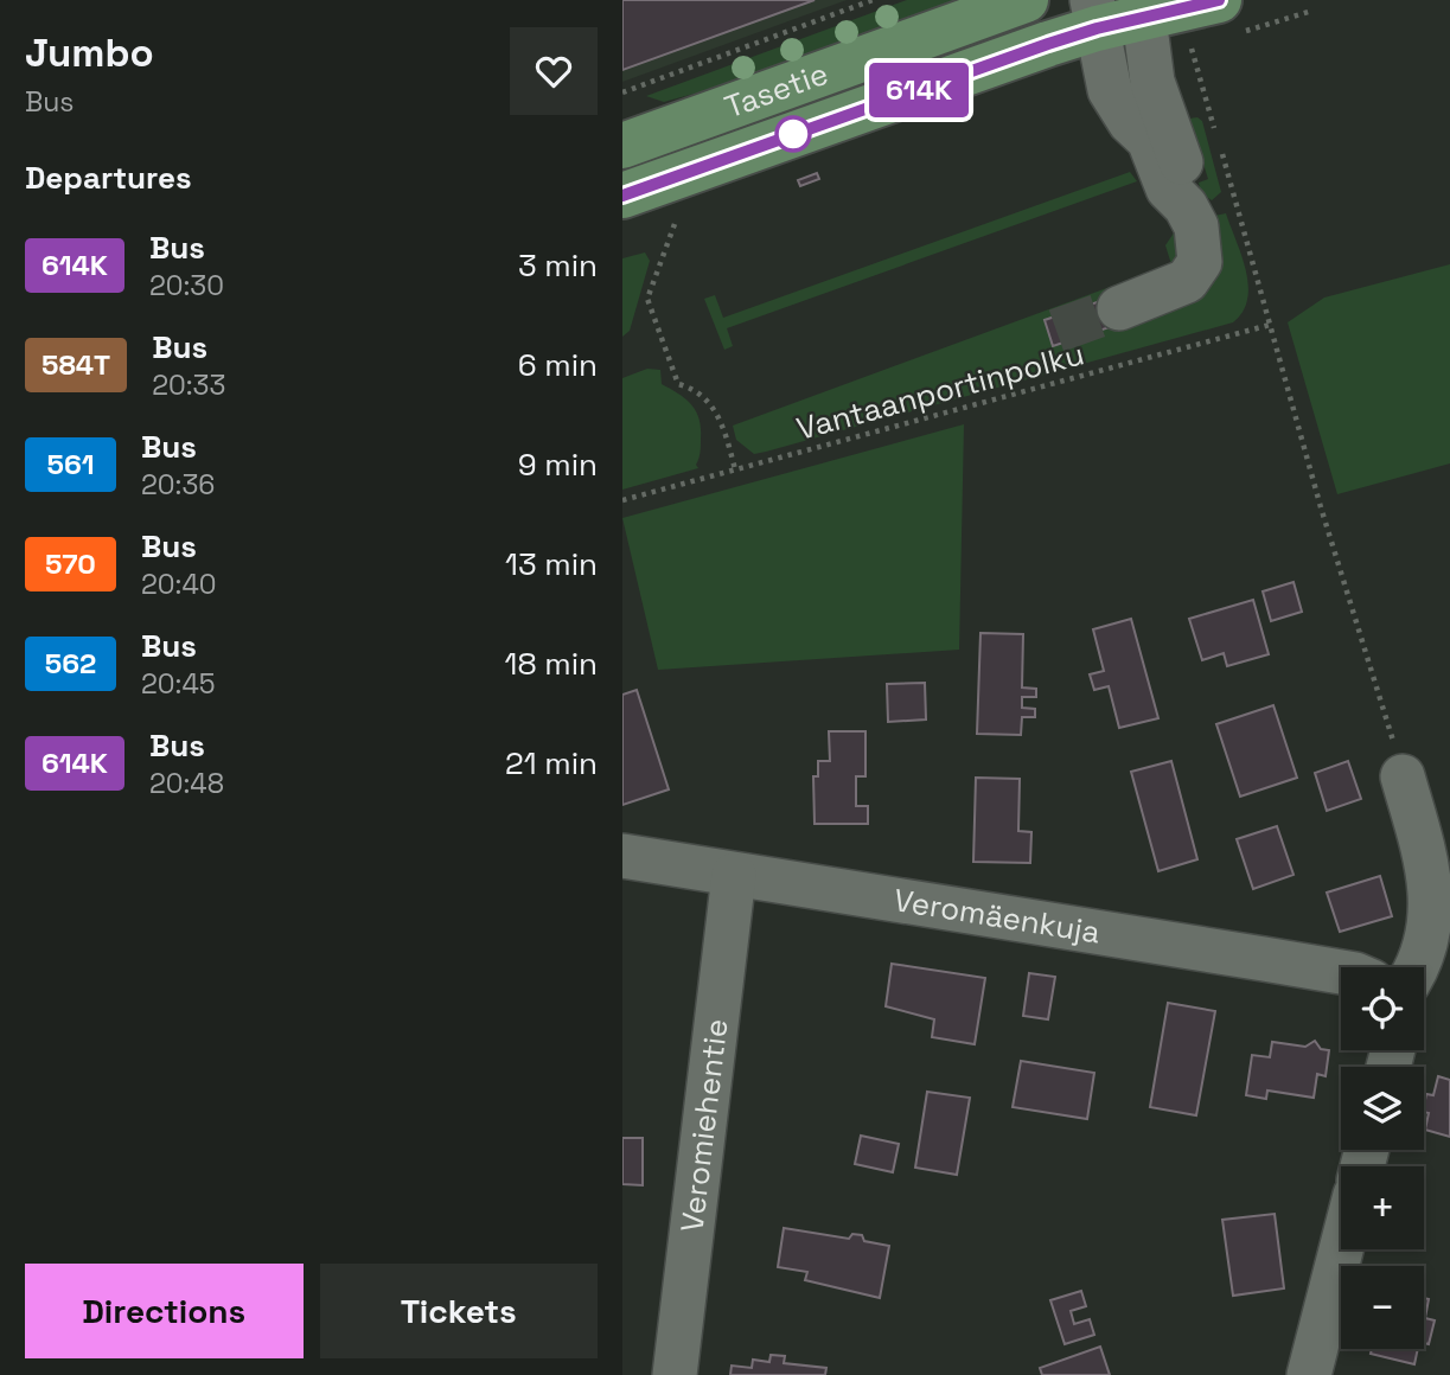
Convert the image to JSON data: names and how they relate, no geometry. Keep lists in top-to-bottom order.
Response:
{
  "streets": {
    "main road": ["Tasetie"],
    "street": ["Veromäenkuja", "Veromiehentie"],
    "path": ["Vantaanportinpolku"]
  },
  "crossings": [
    ["Veromäenkuja", "Veromiehentie"]
  ],
  "lines": ["bus line 614K"],
  "page": {
    "heading": [
      ["Jumbo", "Bus"],
      "Departures"
    ],
    "on_map": "614K",
    "list": [
      {
        "mark": "614K",
        "name": "Bus",
        "note": "20:30",
        "value": "3 min"
      },
      {
        "mark": "584T",
        "name": "Bus",
        "note": "20:33",
        "value": "6 min"
      },
      {
        "mark": "561",
        "name": "Bus",
        "note": "20:36",
        "value": "9 min"
      },
      {
        "mark": "570",
        "name": "Bus",
        "note": "20:40",
        "value": "13 min"
      },
      {
        "mark": "562",
        "name": "Bus",
        "note": "20:45",
        "value": "18 min"
      },
      {
        "mark": "614K",
        "name": "Bus",
        "note": "20:48",
        "value": "21 min"
      }
    ],
    "map_buttons": ["+", "−"],
    "buttons": ["Directions", "Tickets"]
  }
}
